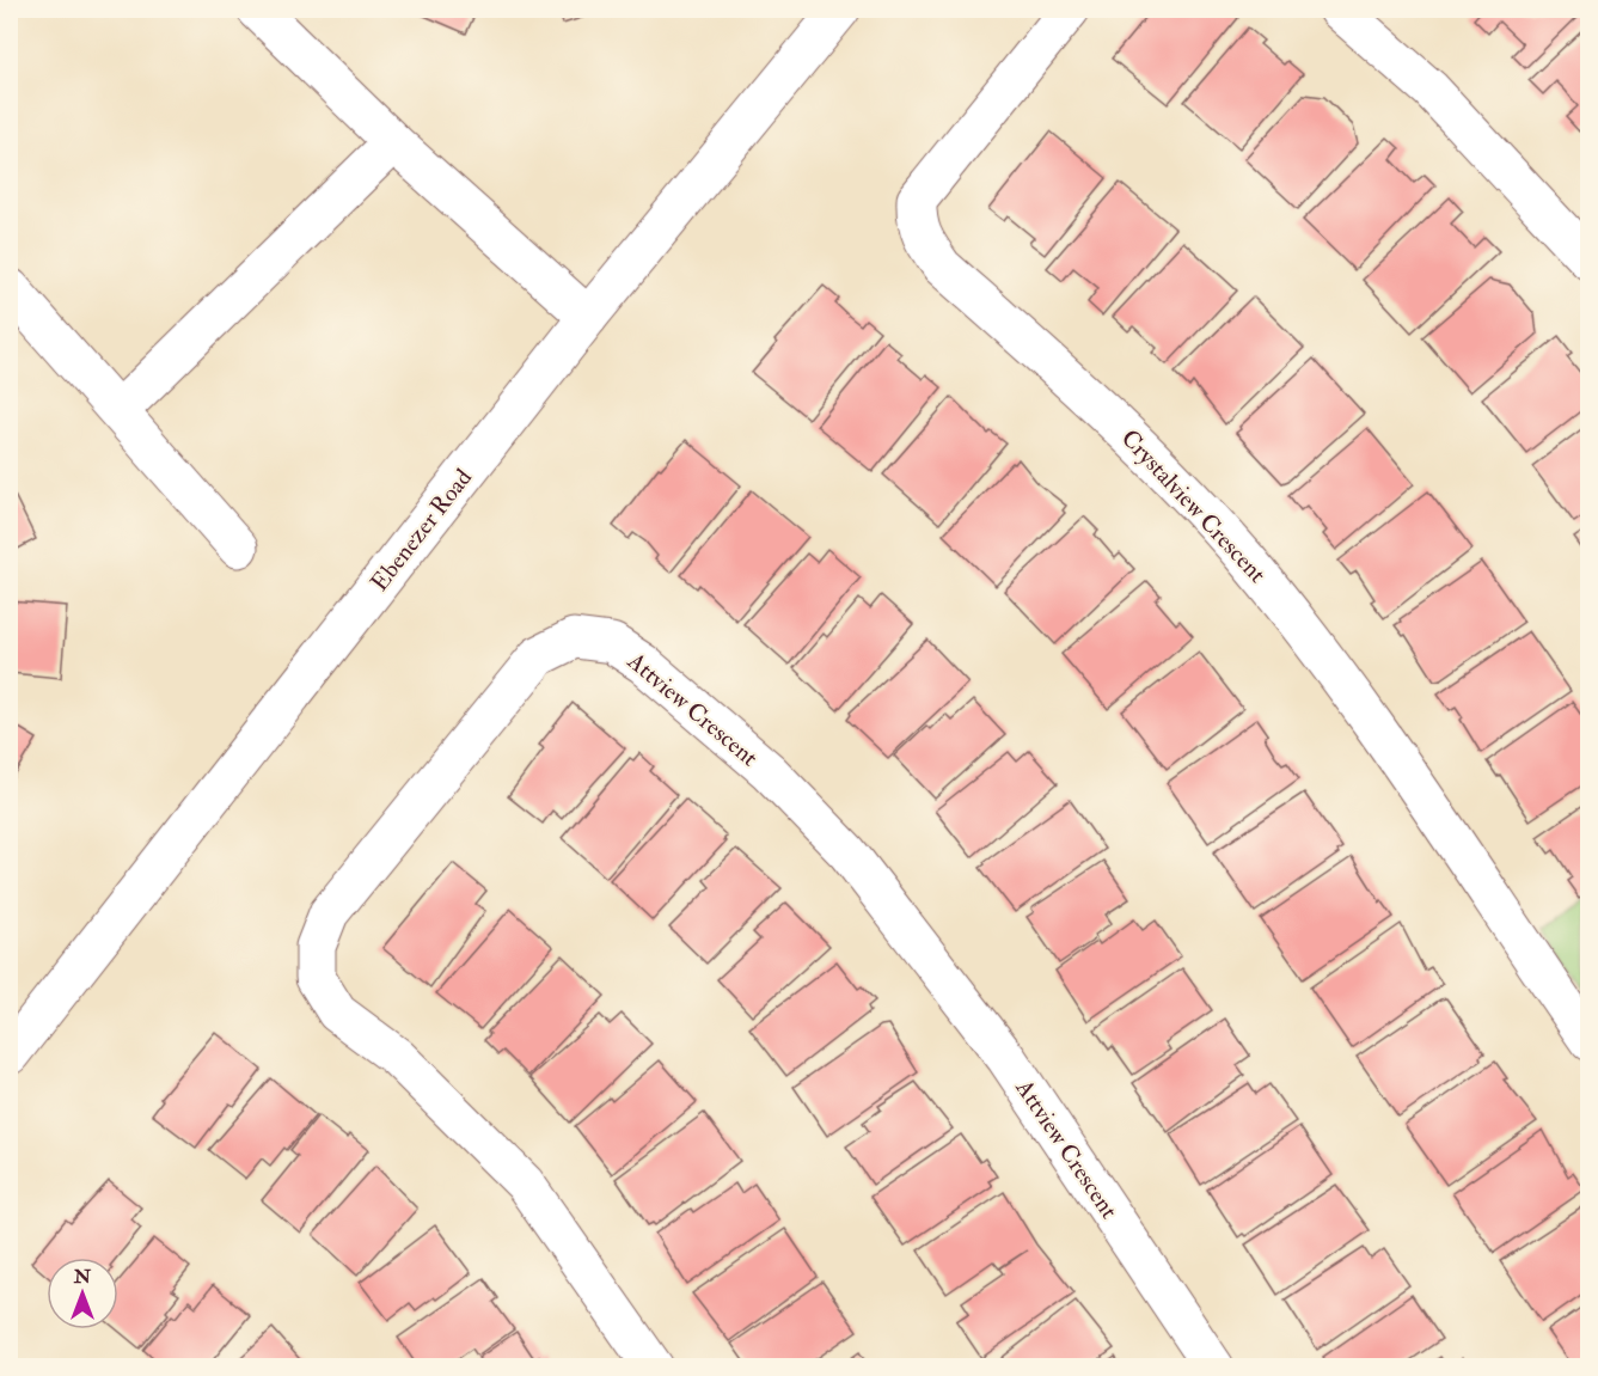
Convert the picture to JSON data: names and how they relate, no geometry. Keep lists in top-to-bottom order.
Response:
{
  "streets": {
    "street": ["Crystalview Crescent", "Ebenezer Road", "Attview Crescent"]
  },
  "north": "top"
}
